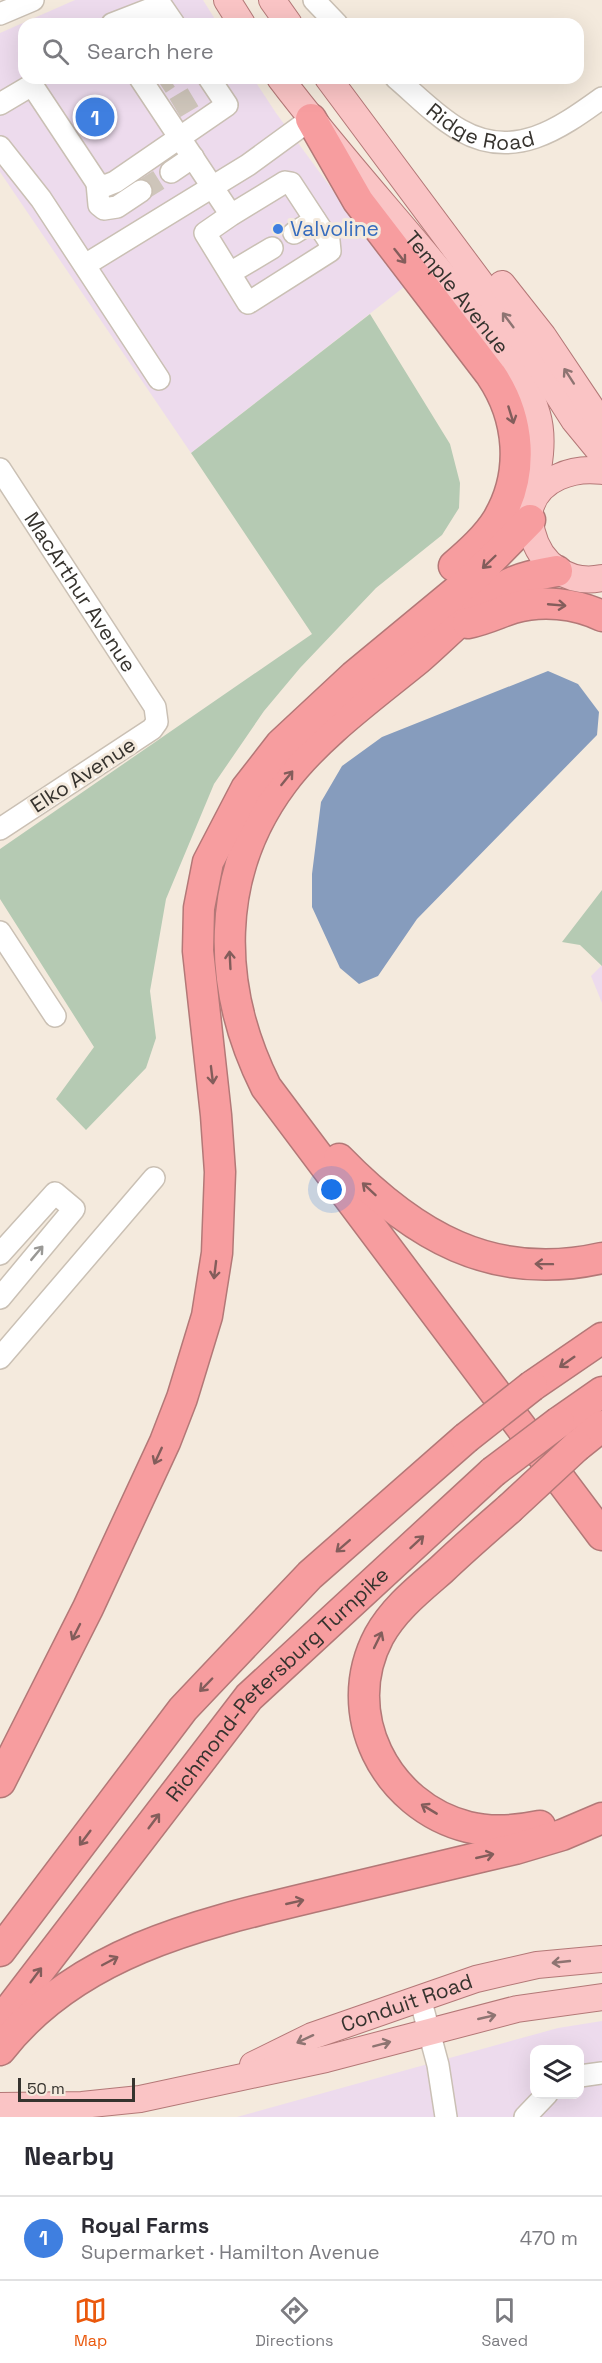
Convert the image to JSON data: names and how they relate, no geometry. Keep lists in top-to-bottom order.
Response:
{
  "streets": {
    "highway": ["Richmond-Petersburg Turnpike"],
    "main road": ["Temple Avenue", "Conduit Road"],
    "street": ["Ridge Road", "MacArthur Avenue", "Elko Avenue"]
  },
  "crossings": [
    ["MacArthur Avenue", "Elko Avenue"]
  ],
  "places": ["Valvoline"],
  "scale_bar": "50 m",
  "page": {
    "search": "Search here",
    "pins": "1",
    "scale": "50 m",
    "heading": "Nearby",
    "list": [
      {
        "mark": "1",
        "name": "Royal Farms",
        "note": "Supermarket · Hamilton Avenue",
        "value": "470 m"
      }
    ],
    "nav": ["Map", "Directions", "Saved"]
  }
}
